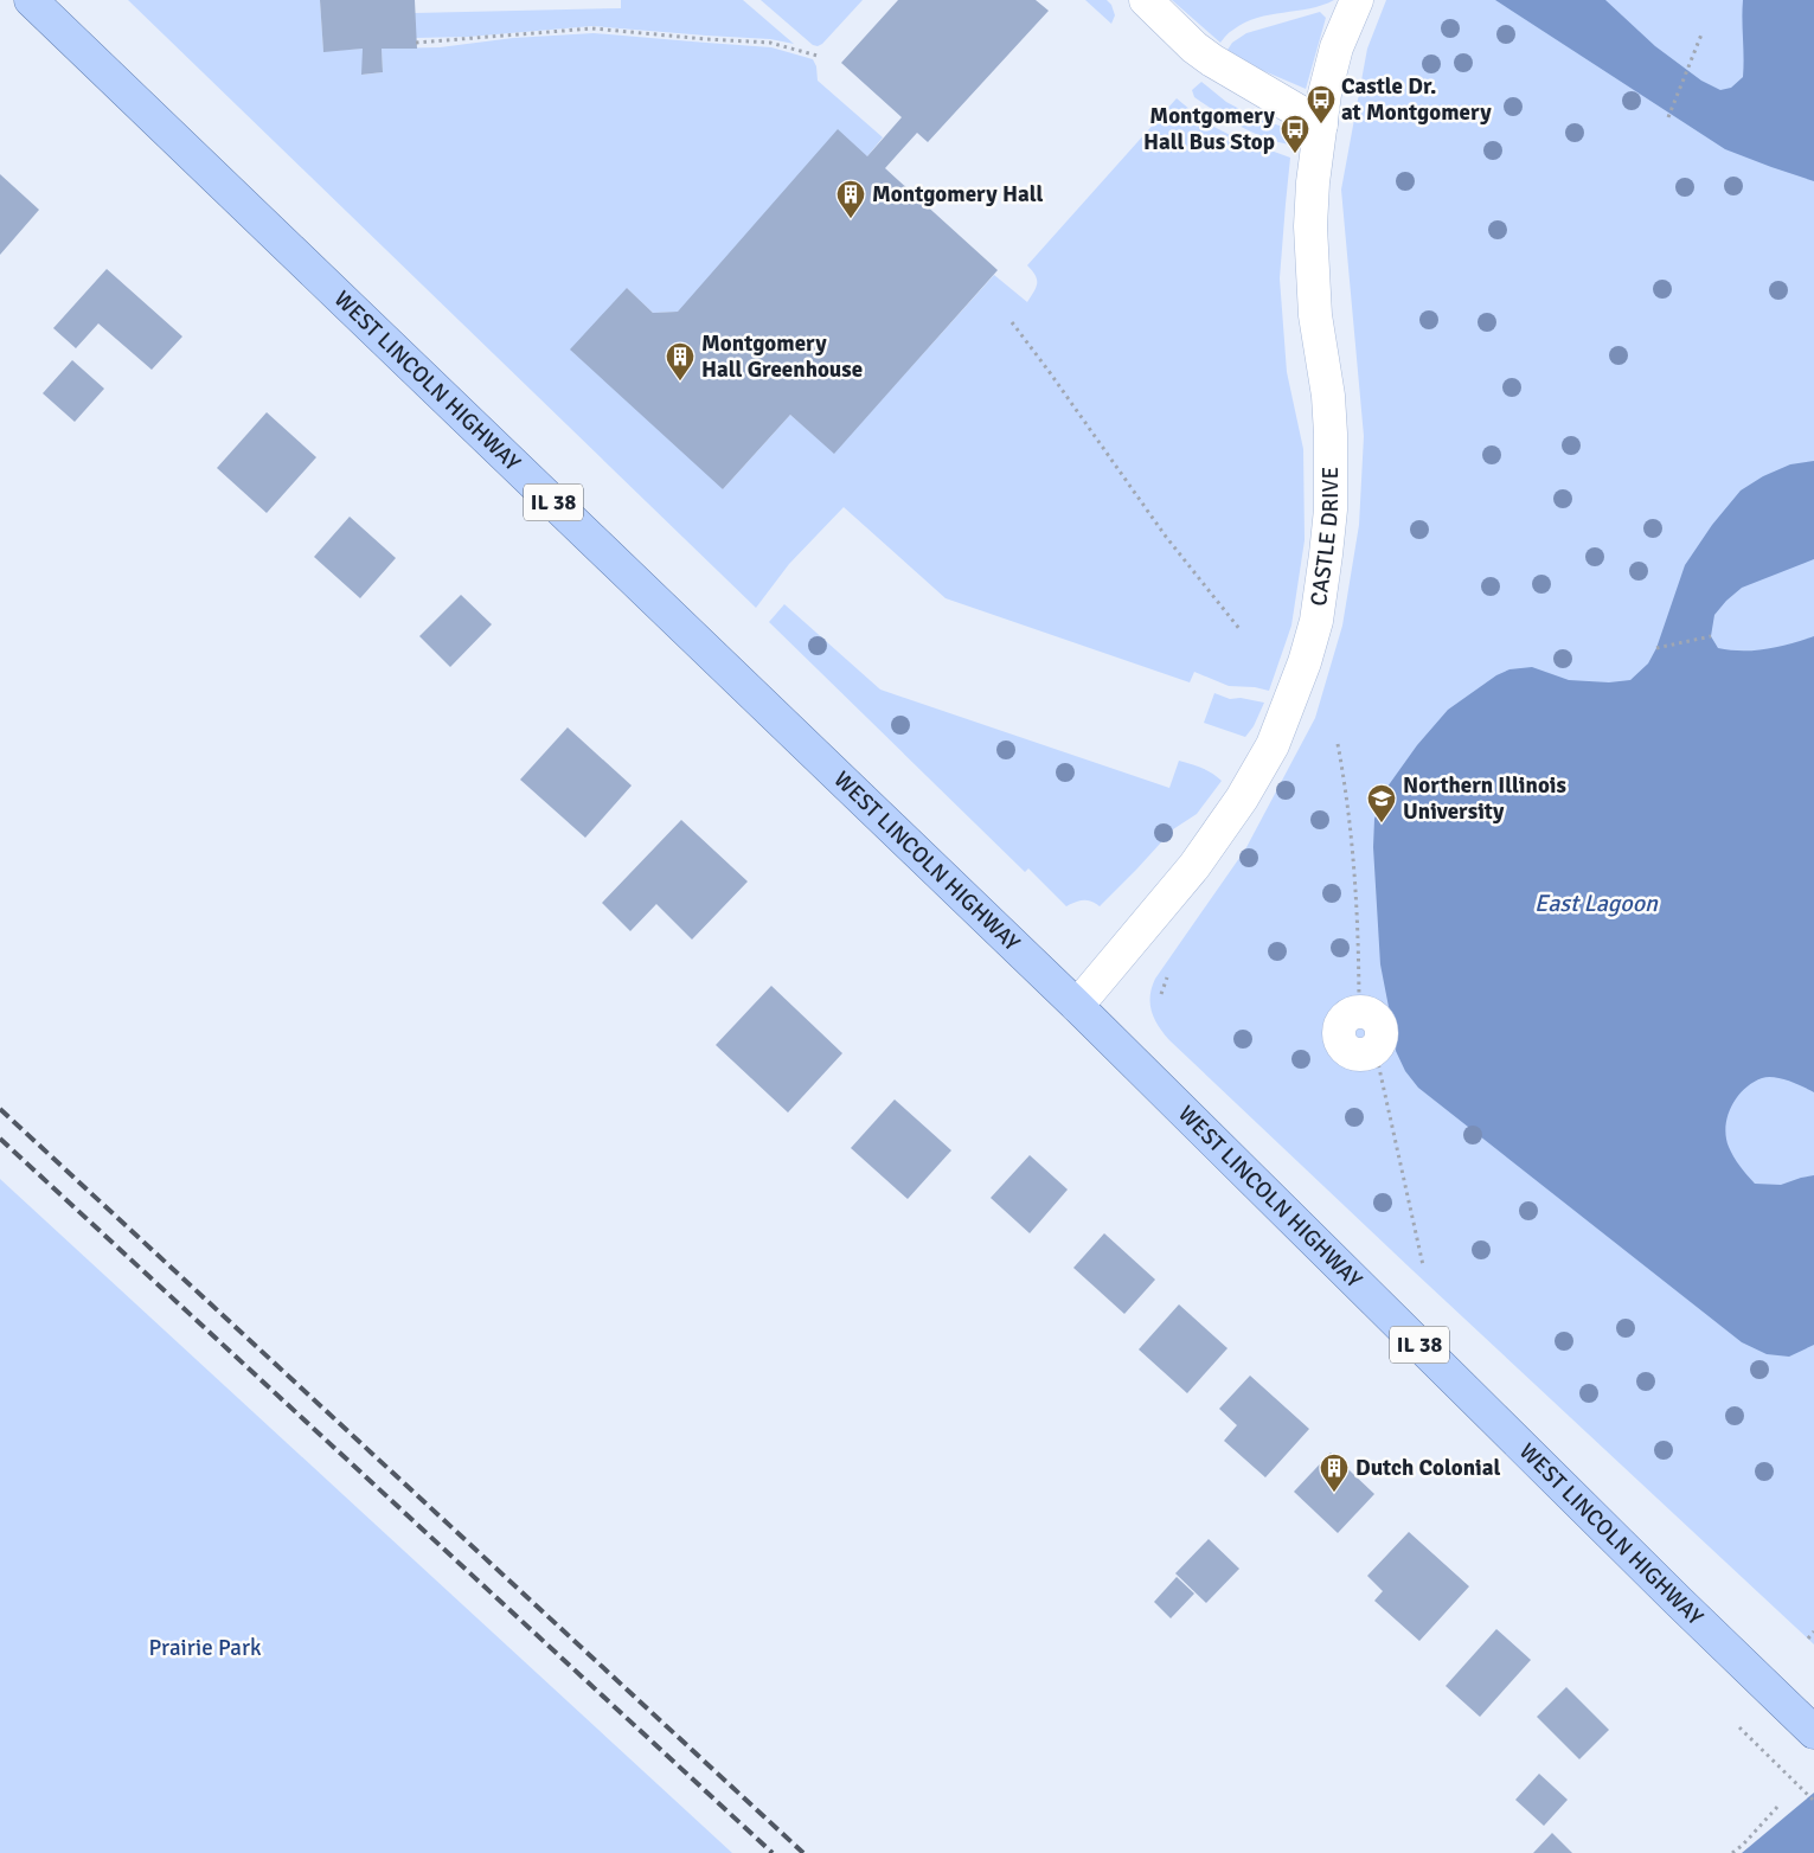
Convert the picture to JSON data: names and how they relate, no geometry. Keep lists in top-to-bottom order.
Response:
{
  "streets": {
    "main road": ["WEST LINCOLN HIGHWAY", "IL 38"],
    "street": ["CASTLE DRIVE"]
  },
  "crossings": [
    ["WEST LINCOLN HIGHWAY", "CASTLE DRIVE"]
  ],
  "water": ["East Lagoon"],
  "parks": ["Prairie Park"],
  "places": {
    "bus stop": ["Castle Dr. at Montgomery", "Montgomery Hall Bus Stop"],
    "building": ["Montgomery Hall", "Montgomery Hall Greenhouse", "Dutch Colonial"],
    "school or university": ["Northern Illinois University"]
  }
}
